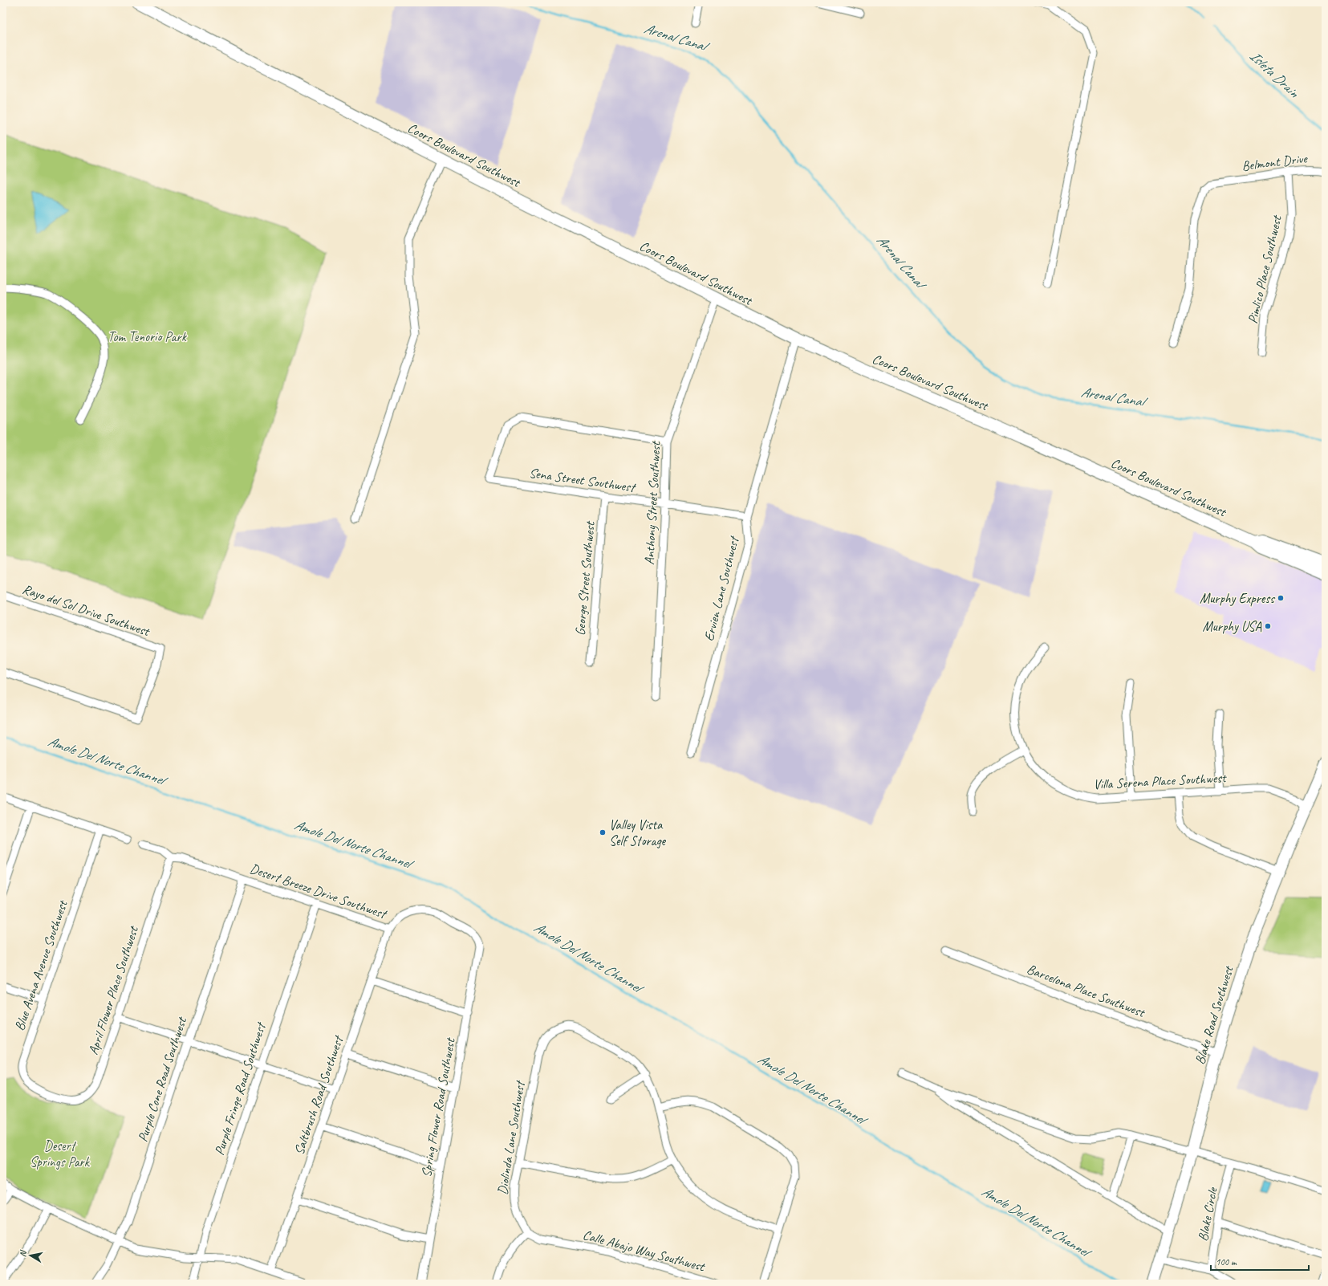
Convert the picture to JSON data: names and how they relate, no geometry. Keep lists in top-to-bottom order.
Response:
{
  "streets": {
    "main road": ["Coors Boulevard Southwest", "Blake Road Southwest"],
    "street": [
      "Belmont Drive",
      "Pimlico Place Southwest",
      "Sena Street Southwest",
      "Anthony Street Southwest",
      "George Street Southwest",
      "Ervien Lane Southwest",
      "Rayo del Sol Drive Southwest",
      "Villa Serena Place Southwest",
      "Desert Breeze Drive Southwest",
      "Blue Avena Avenue Southwest",
      "April Flower Place Southwest",
      "Barcelona Place Southwest",
      "Purple Cone Road Southwest",
      "Purple Fringe Road Southwest",
      "Saltbrush Road Southwest",
      "Spring Flower Road Southwest",
      "Diolinda Lane Southwest",
      "Blake Circle",
      "Calle Abajo Way Southwest"
    ]
  },
  "crossings": [
    ["Coors Boulevard Southwest", "Anthony Street Southwest"],
    ["Coors Boulevard Southwest", "Ervien Lane Southwest"],
    ["Belmont Drive", "Pimlico Place Southwest"],
    ["Sena Street Southwest", "Anthony Street Southwest"],
    ["Sena Street Southwest", "George Street Southwest"],
    ["Sena Street Southwest", "Ervien Lane Southwest"],
    ["Villa Serena Place Southwest", "Blake Road Southwest"],
    ["Desert Breeze Drive Southwest", "April Flower Place Southwest"],
    ["Desert Breeze Drive Southwest", "Purple Cone Road Southwest"],
    ["Desert Breeze Drive Southwest", "Purple Fringe Road Southwest"],
    ["Desert Breeze Drive Southwest", "Saltbrush Road Southwest"],
    ["Desert Breeze Drive Southwest", "Spring Flower Road Southwest"],
    ["Blue Avena Avenue Southwest", "April Flower Place Southwest"],
    ["Barcelona Place Southwest", "Blake Road Southwest"],
    ["Diolinda Lane Southwest", "Calle Abajo Way Southwest"]
  ],
  "water": ["Arenal Canal", "Isleta Drain", "Amole Del Norte Channel"],
  "parks": ["Tom Tenorio Park", "Desert Springs Park"],
  "places": ["Murphy Express", "Murphy USA", "Valley Vista Self Storage"],
  "scale_bar": "100 m",
  "north": "left"
}
